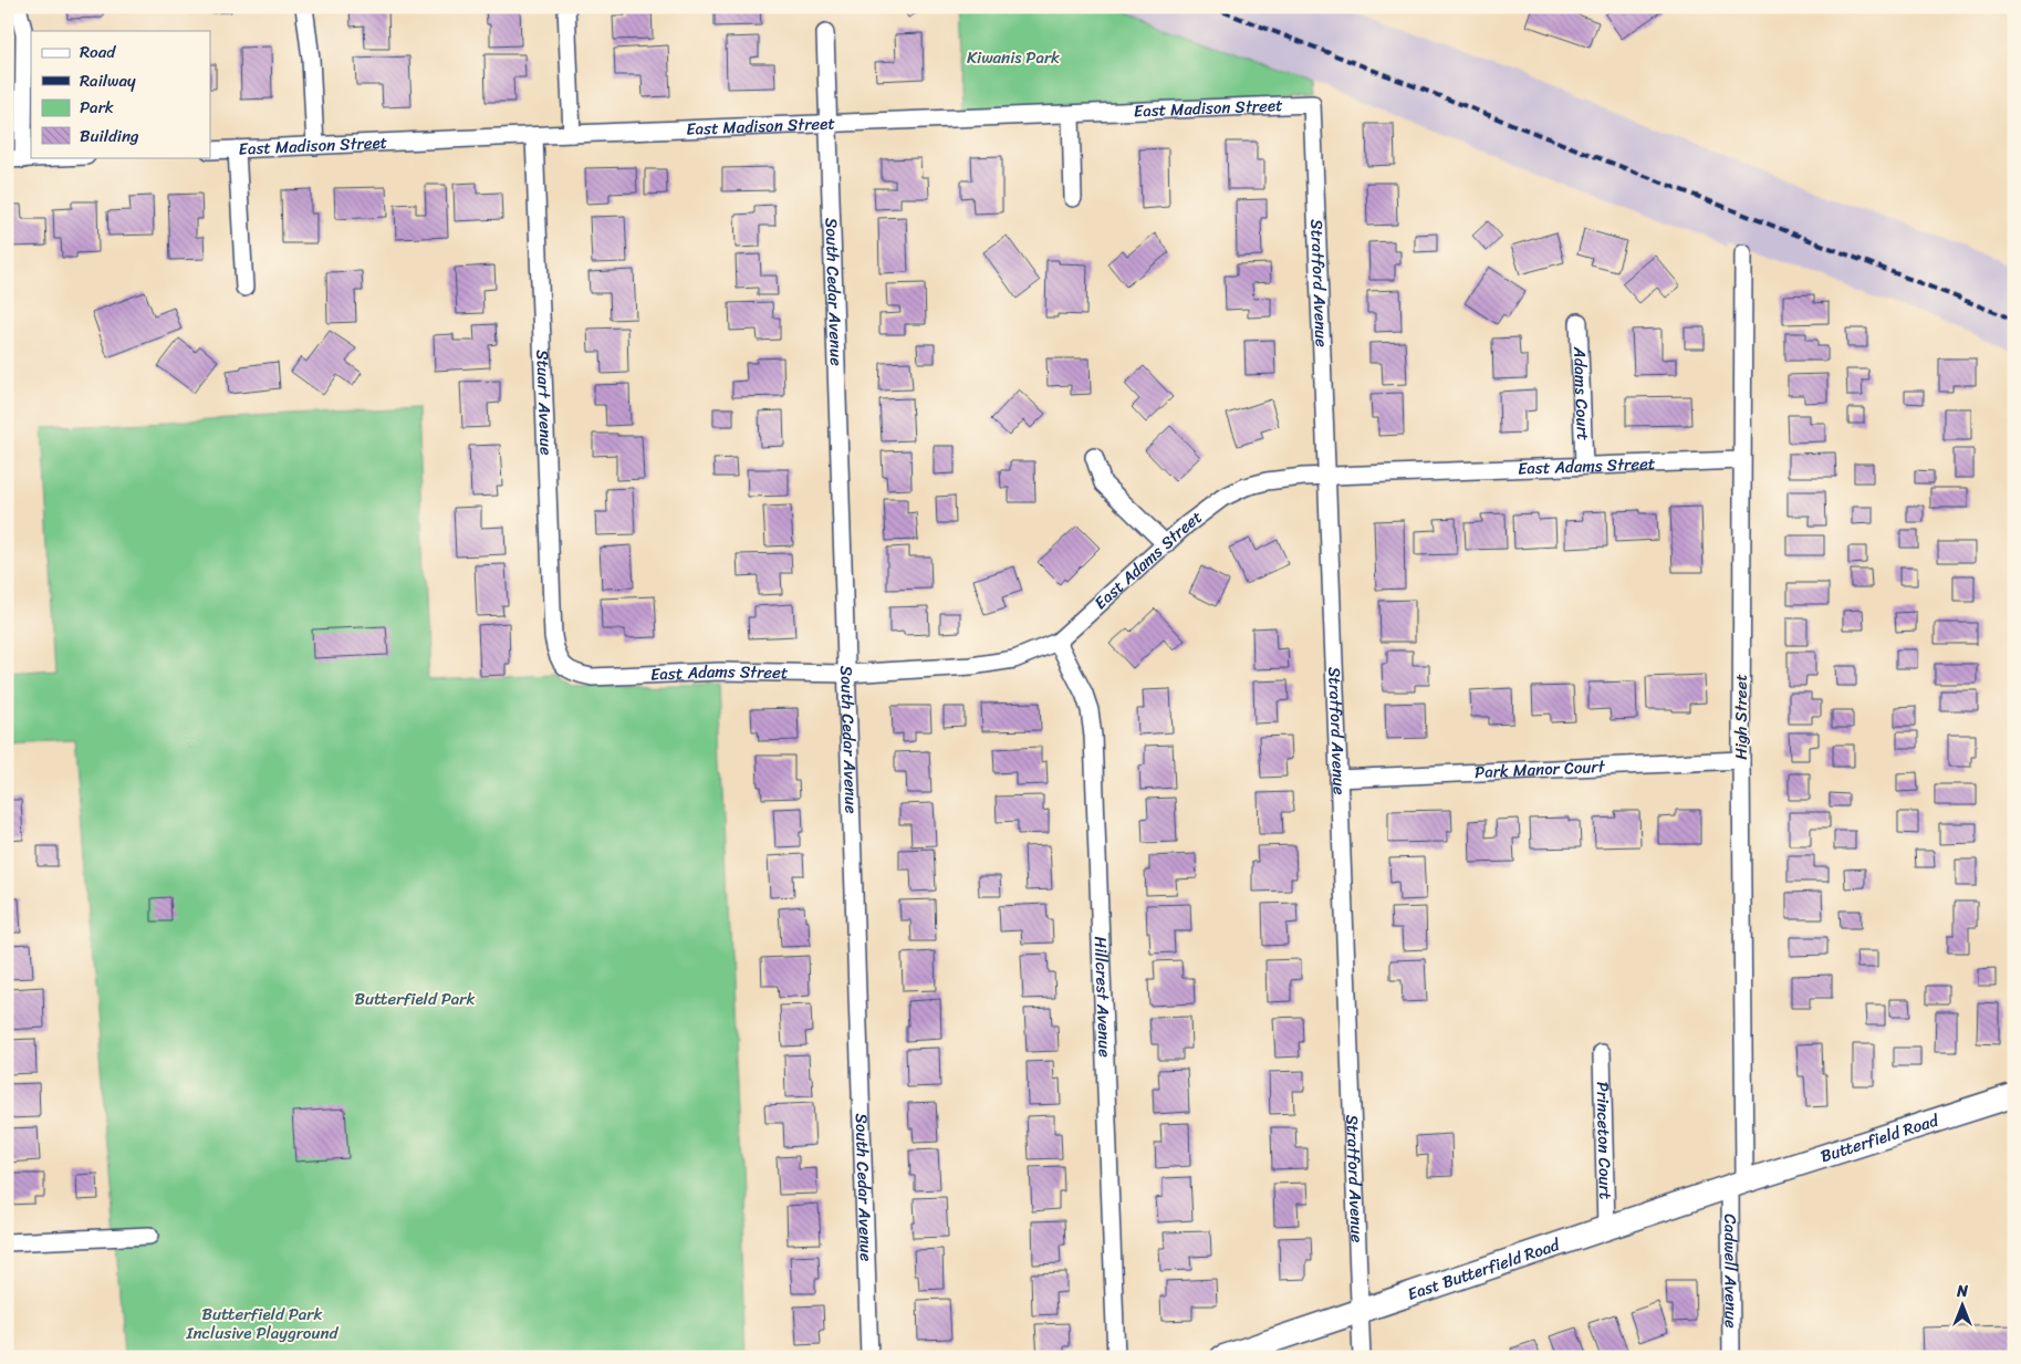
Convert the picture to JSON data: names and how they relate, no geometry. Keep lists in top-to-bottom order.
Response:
{
  "streets": {
    "main road": ["Butterfield Road", "East Butterfield Road"],
    "street": [
      "East Madison Street",
      "Stratford Avenue",
      "South Cedar Avenue",
      "Adams Court",
      "Stuart Avenue",
      "East Adams Street",
      "High Street",
      "Park Manor Court",
      "Hillcrest Avenue",
      "Princeton Court",
      "Cadwell Avenue"
    ]
  },
  "crossings": [
    ["East Madison Street", "Stratford Avenue"],
    ["East Madison Street", "South Cedar Avenue"],
    ["East Madison Street", "Stuart Avenue"],
    ["Stratford Avenue", "East Adams Street"],
    ["Stratford Avenue", "Park Manor Court"],
    ["Stratford Avenue", "East Butterfield Road"],
    ["South Cedar Avenue", "East Adams Street"],
    ["Adams Court", "East Adams Street"],
    ["Stuart Avenue", "East Adams Street"],
    ["East Adams Street", "High Street"],
    ["East Adams Street", "Hillcrest Avenue"],
    ["High Street", "Park Manor Court"],
    ["High Street", "Butterfield Road"],
    ["High Street", "East Butterfield Road"],
    ["High Street", "Cadwell Avenue"],
    ["Butterfield Road", "East Butterfield Road"],
    ["Butterfield Road", "Cadwell Avenue"],
    ["Princeton Court", "East Butterfield Road"],
    ["East Butterfield Road", "Cadwell Avenue"]
  ],
  "parks": ["Kiwanis Park", "Butterfield Park", "Butterfield Park Inclusive Playground"],
  "legend": [
    "Road",
    "Railway",
    "Park",
    "Building"
  ],
  "north": "top"
}
